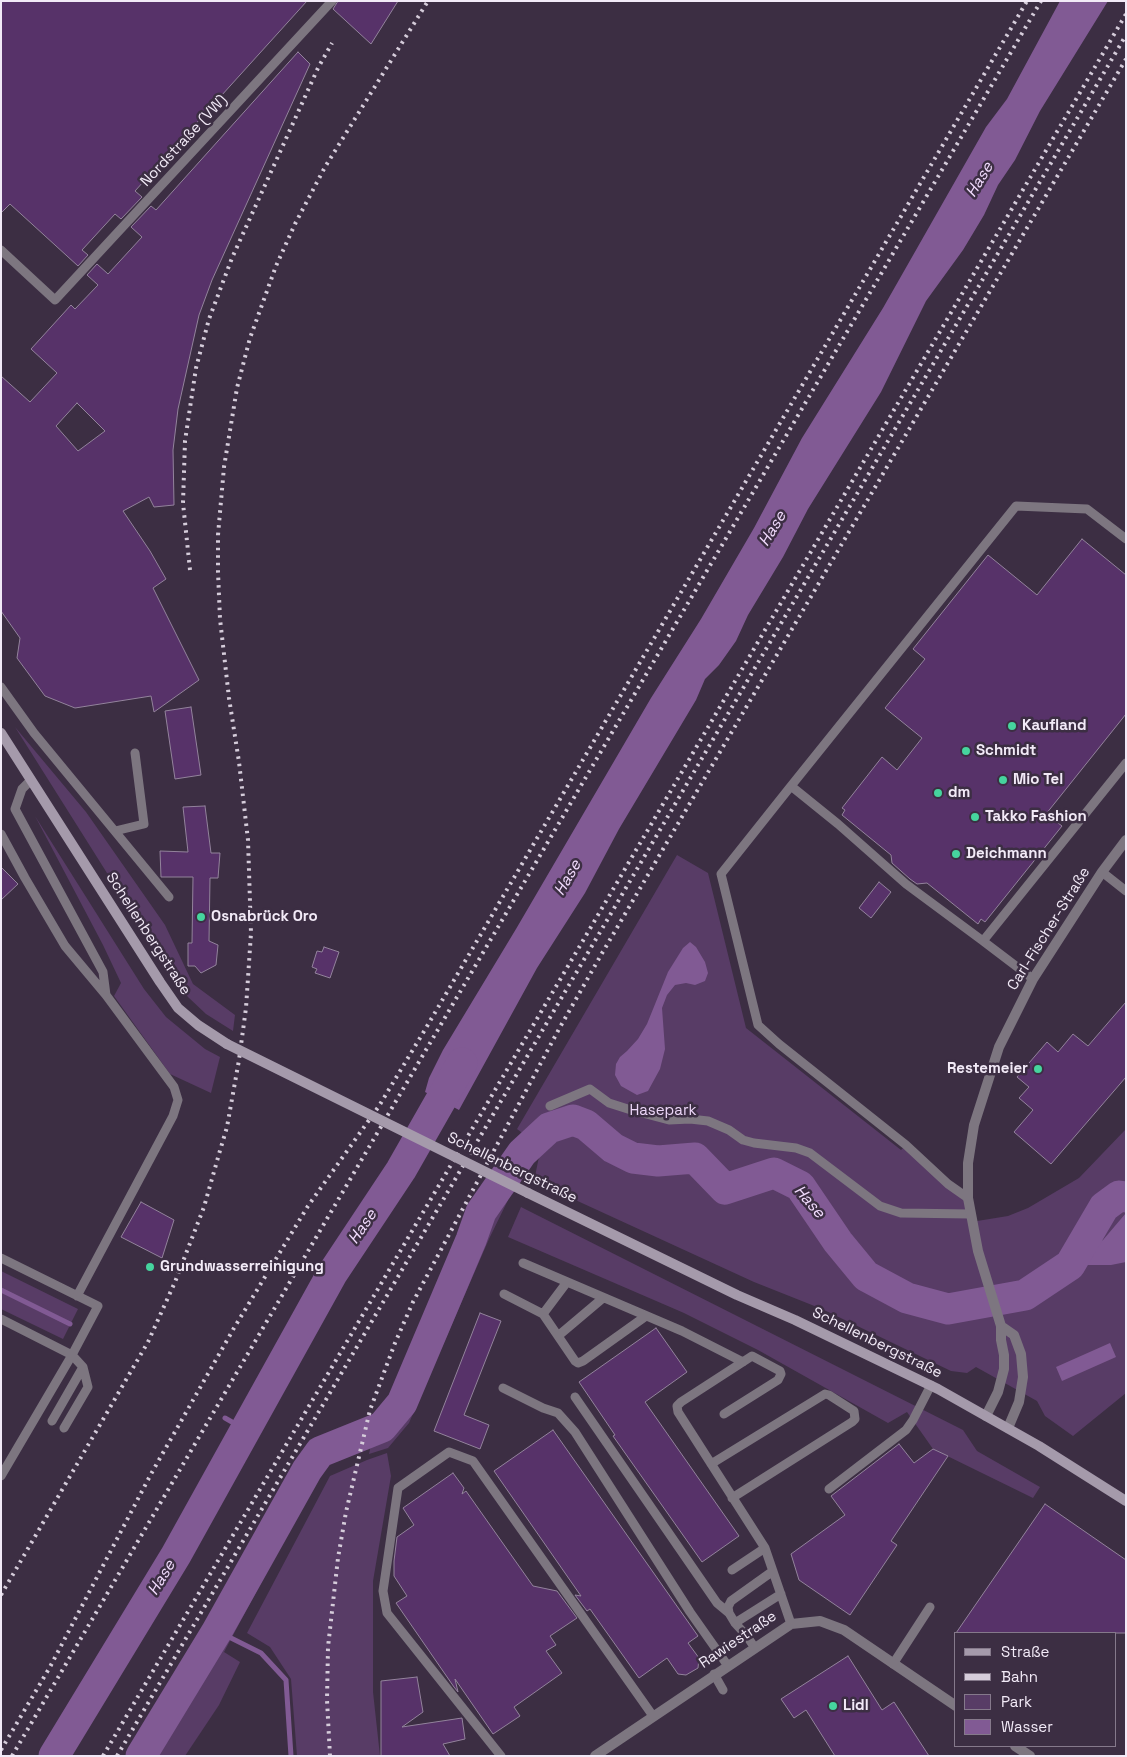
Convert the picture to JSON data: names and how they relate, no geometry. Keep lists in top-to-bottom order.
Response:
{
  "streets": {
    "street": ["Carl-Fischer-Straße", "Schellenbergstraße", "Rawiestraße"],
    "lane": ["Nordstraße (VW)"]
  },
  "crossings": [
    ["Carl-Fischer-Straße", "Schellenbergstraße"]
  ],
  "water": ["Hase"],
  "parks": ["Hasepark"],
  "places": [
    "Kaufland",
    "Schmidt",
    "Mio Tel",
    "dm",
    "Takko Fashion",
    "Deichmann",
    "Osnabrück Oro",
    "Restemeier",
    "Grundwasserreinigung",
    "Lidl"
  ],
  "legend": [
    "Straße",
    "Bahn",
    "Park",
    "Wasser"
  ]
}
